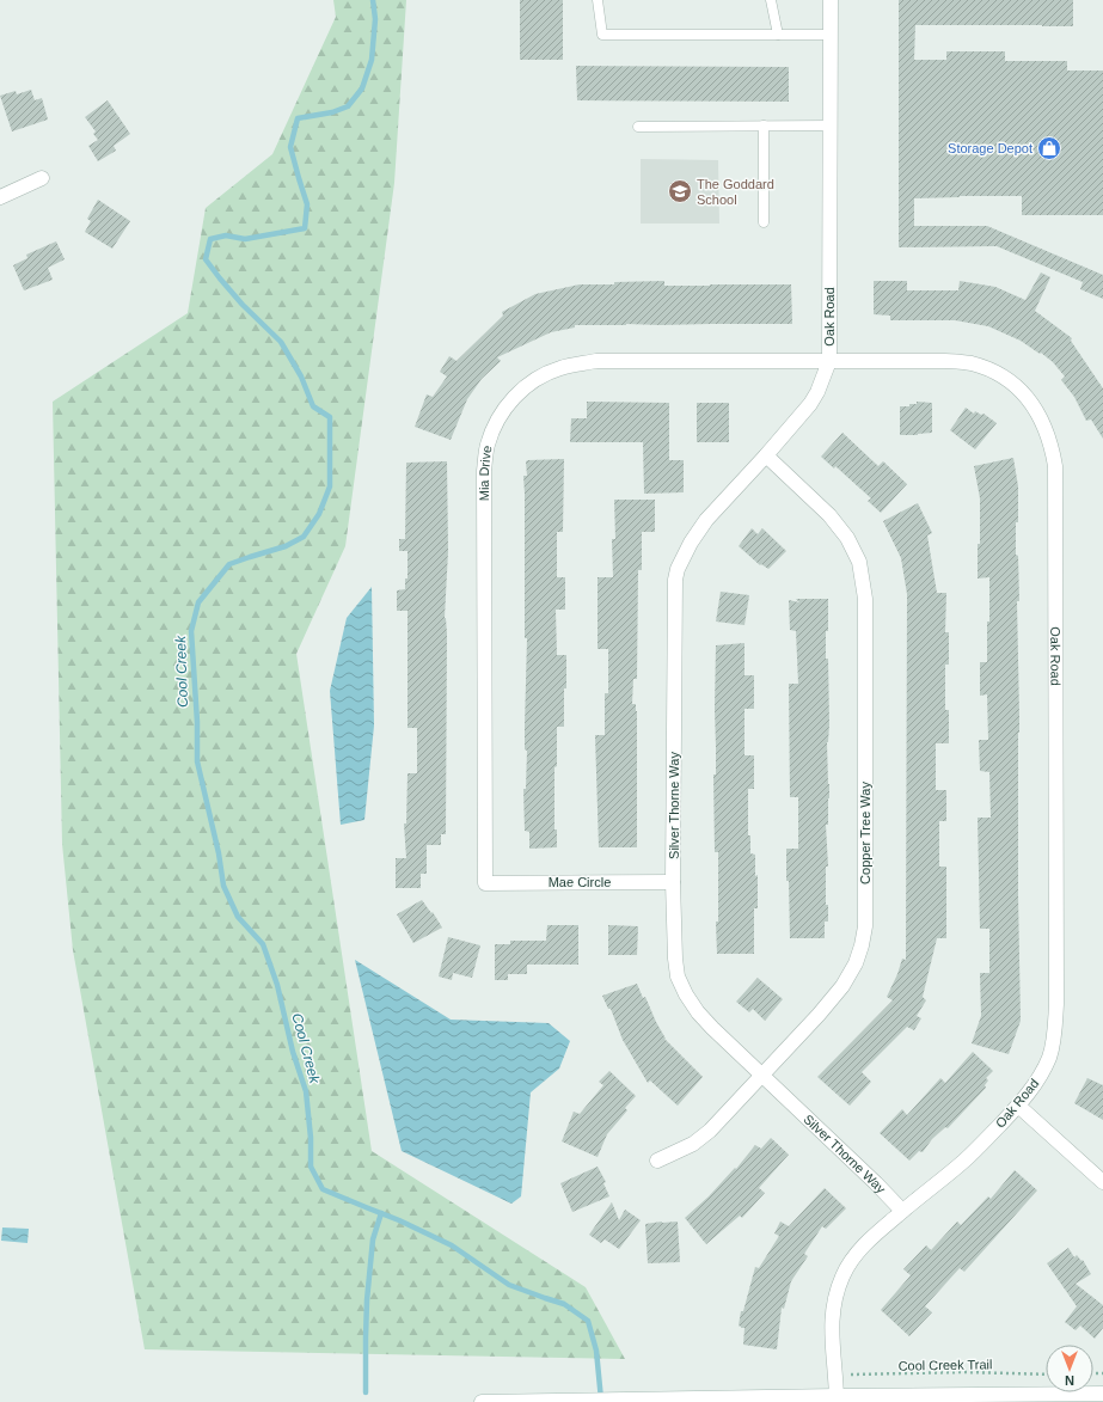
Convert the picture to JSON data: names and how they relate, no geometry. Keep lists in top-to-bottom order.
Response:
{
  "streets": {
    "street": [
      "Oak Road",
      "Mia Drive",
      "Silver Thorne Way",
      "Copper Tree Way",
      "Mae Circle"
    ],
    "path": ["Cool Creek Trail"]
  },
  "crossings": [
    ["Oak Road", "Mia Drive"],
    ["Oak Road", "Silver Thorne Way"],
    ["Oak Road", "Cool Creek Trail"],
    ["Mia Drive", "Silver Thorne Way"],
    ["Mia Drive", "Mae Circle"],
    ["Silver Thorne Way", "Copper Tree Way"],
    ["Silver Thorne Way", "Mae Circle"]
  ],
  "water": ["Cool Creek"],
  "places": {
    "shop": ["Storage Depot"],
    "school or university": ["The Goddard School"]
  },
  "north": "bottom"
}
